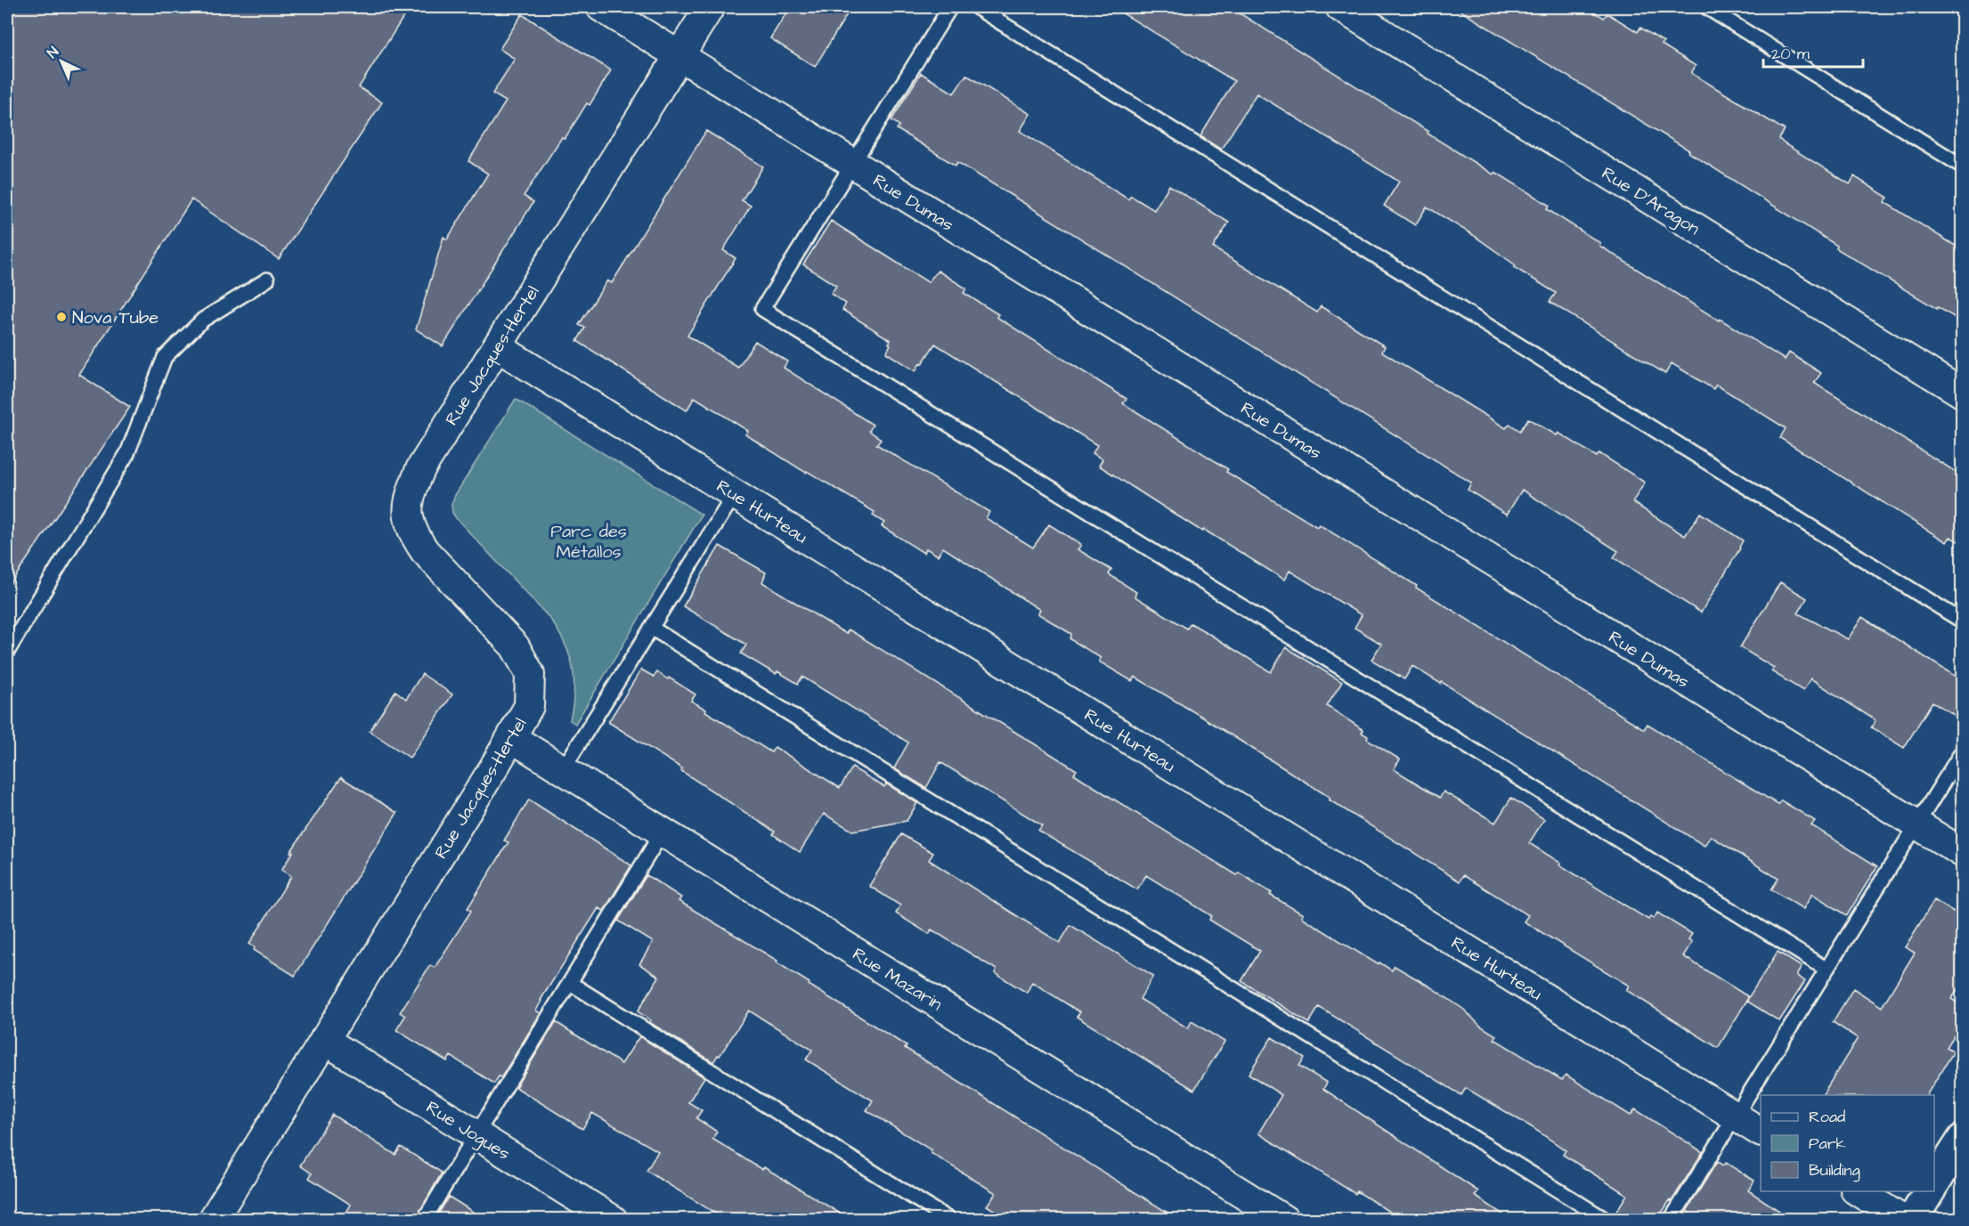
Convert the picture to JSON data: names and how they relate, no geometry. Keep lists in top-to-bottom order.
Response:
{
  "streets": {
    "street": [
      "Rue D'Aragon",
      "Rue Dumas",
      "Rue Jacques-Hertel",
      "Rue Hurteau",
      "Rue Mazarin",
      "Rue Jogues"
    ]
  },
  "crossings": [
    ["Rue Dumas", "Rue Jacques-Hertel"],
    ["Rue Jacques-Hertel", "Rue Hurteau"],
    ["Rue Jacques-Hertel", "Rue Mazarin"],
    ["Rue Jacques-Hertel", "Rue Jogues"]
  ],
  "parks": ["Parc des Métallos"],
  "places": ["Nova Tube"],
  "legend": ["Road", "Park", "Building"],
  "scale_bar": "20 m",
  "north": "top left"
}
